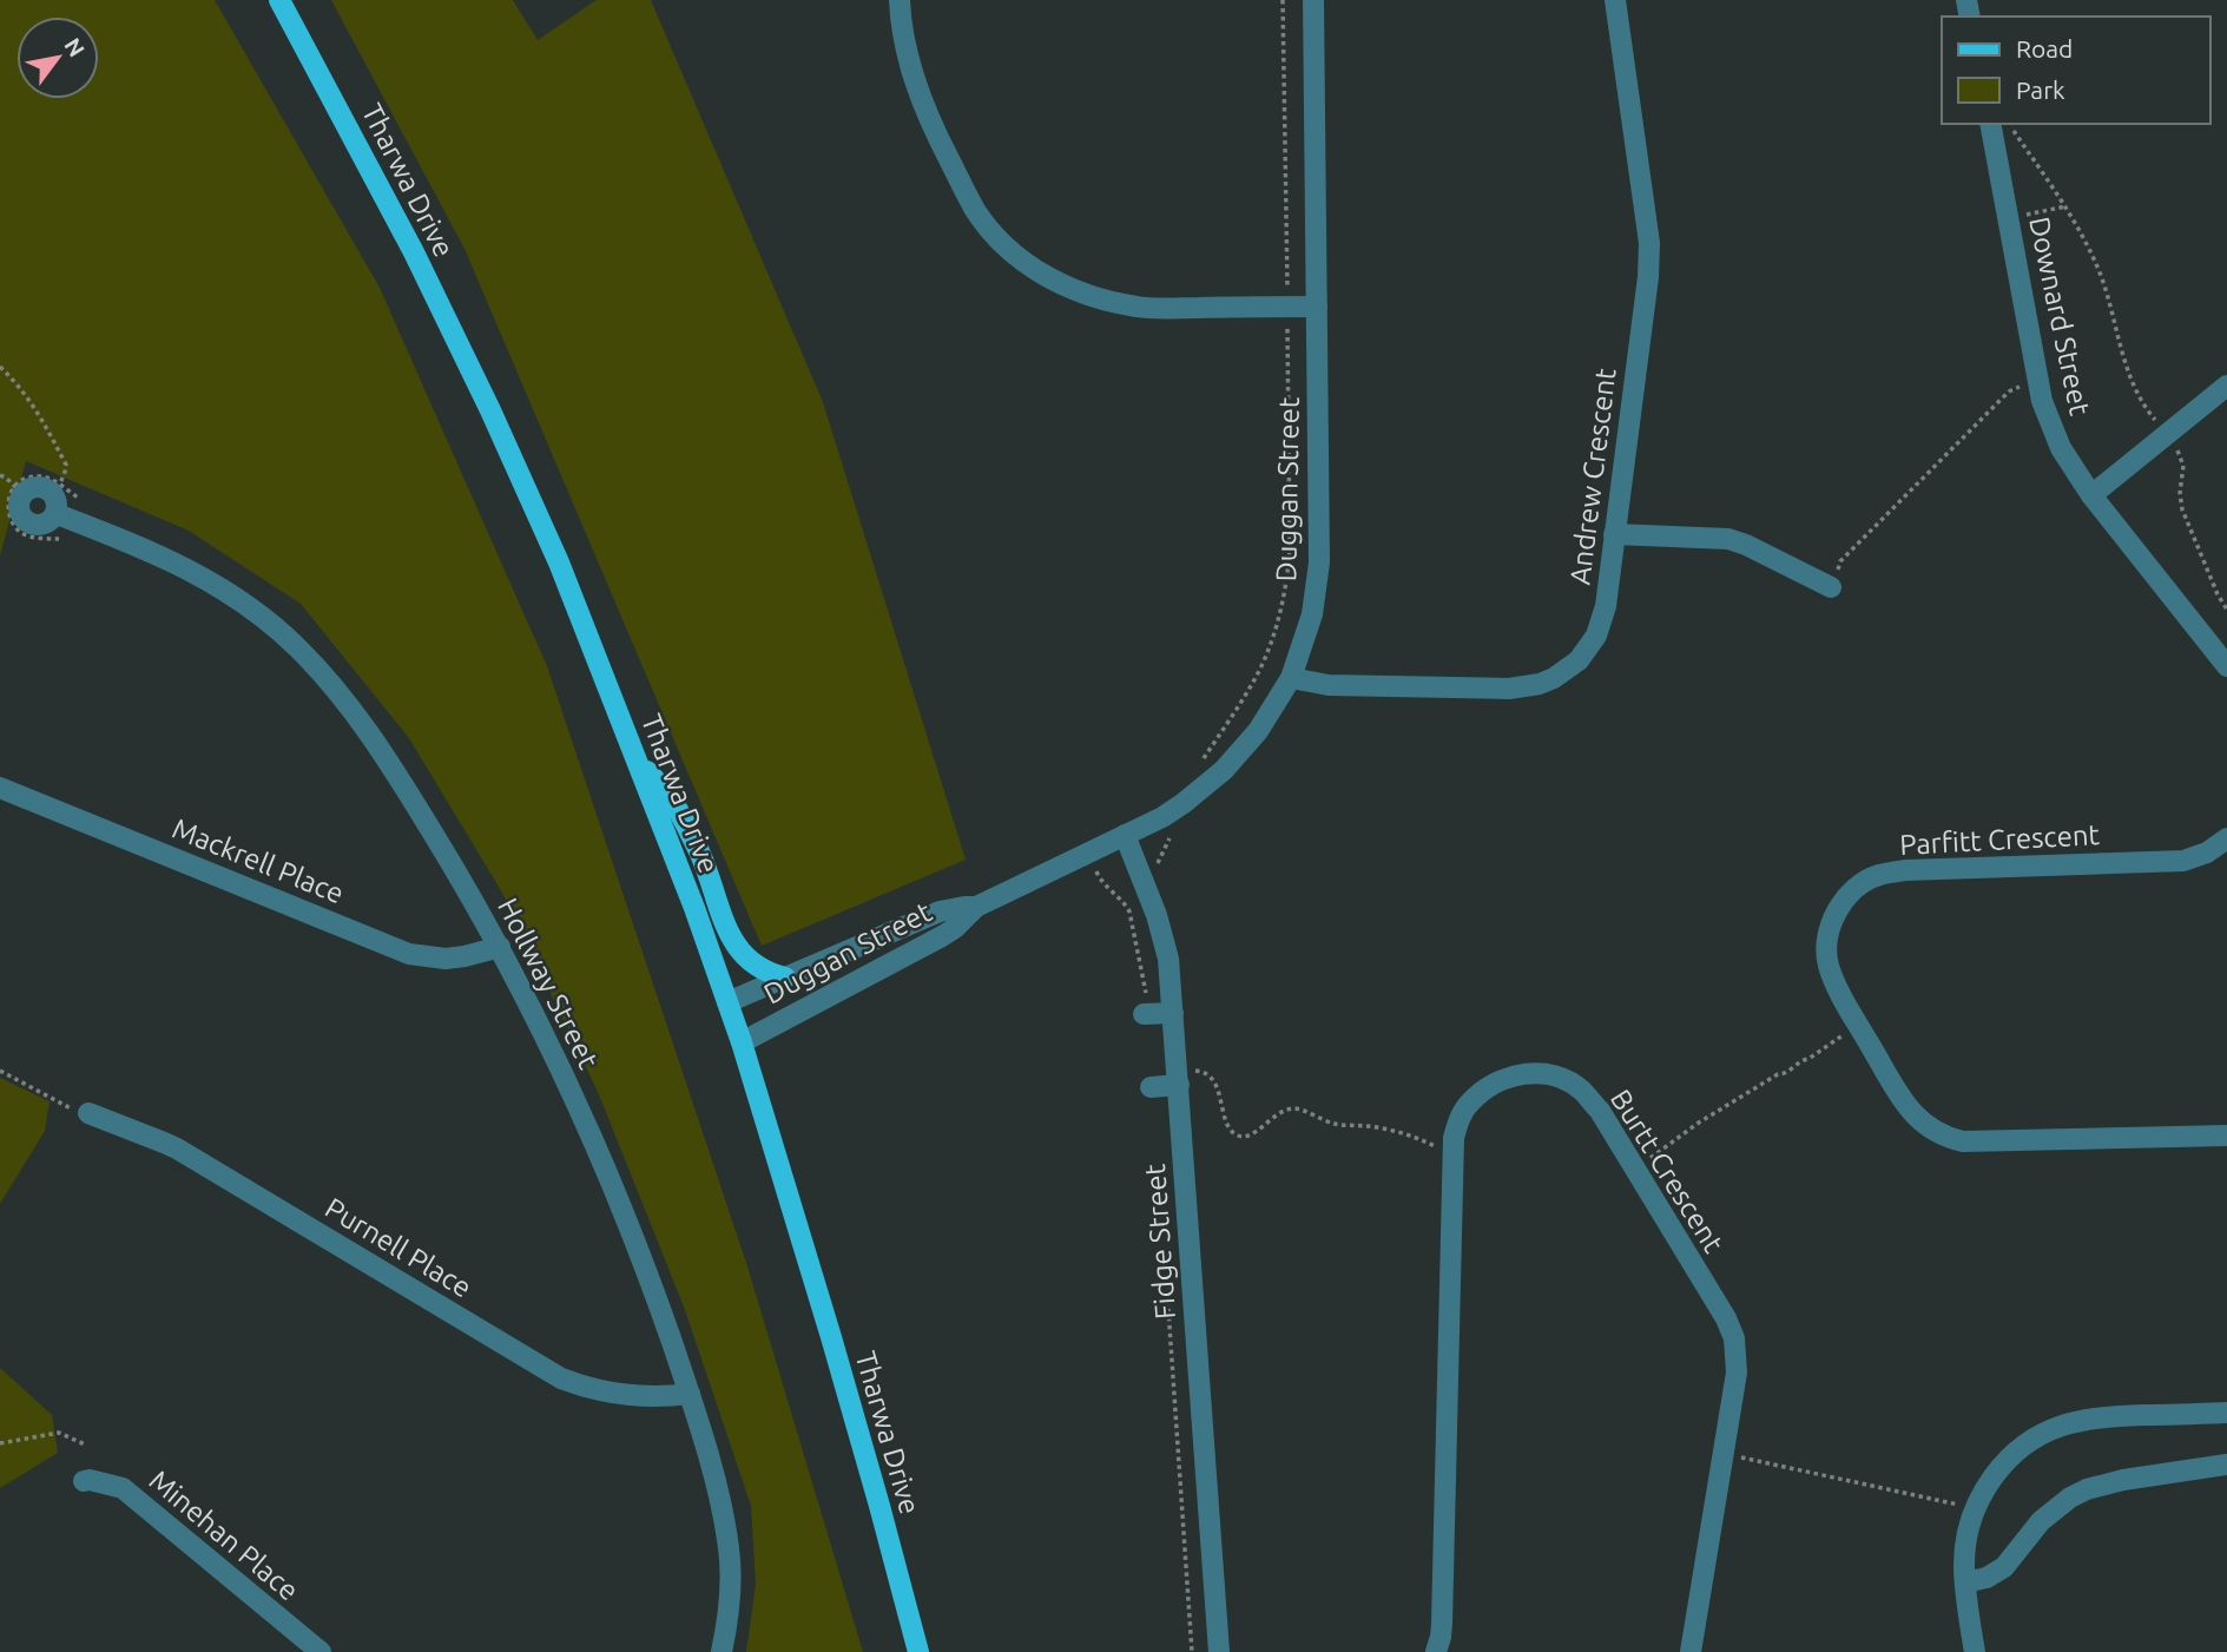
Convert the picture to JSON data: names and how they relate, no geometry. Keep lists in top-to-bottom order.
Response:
{
  "streets": {
    "main road": ["Tharwa Drive"],
    "street": [
      "Downard Street",
      "Andrew Crescent",
      "Duggan Street",
      "Parfitt Crescent",
      "Mackrell Place",
      "Hollway Street",
      "Burtt Crescent",
      "Fidge Street",
      "Purnell Place",
      "Minehan Place"
    ]
  },
  "crossings": [
    ["Tharwa Drive", "Duggan Street"],
    ["Andrew Crescent", "Duggan Street"],
    ["Duggan Street", "Fidge Street"],
    ["Mackrell Place", "Hollway Street"],
    ["Hollway Street", "Purnell Place"]
  ],
  "legend": ["Road", "Park"],
  "north": "top right"
}
